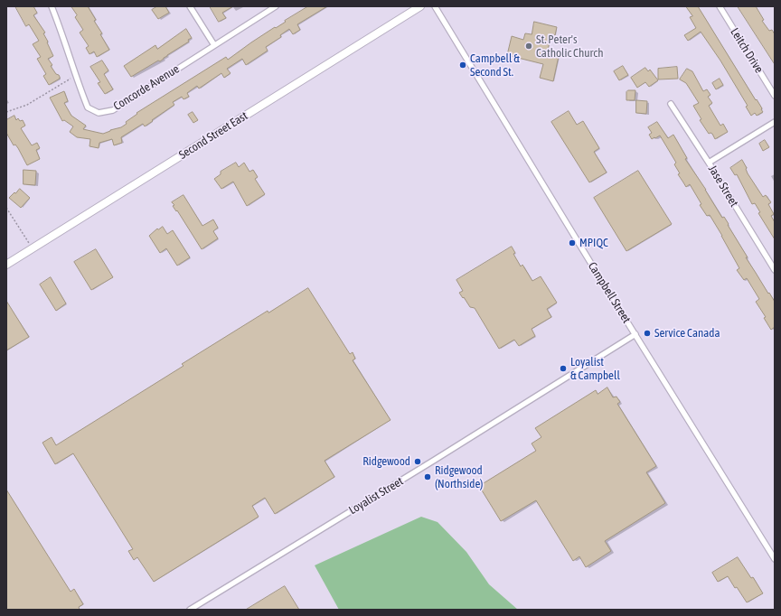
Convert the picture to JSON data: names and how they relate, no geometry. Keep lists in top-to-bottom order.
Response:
{
  "streets": {
    "main road": ["Second Street East"],
    "street": [
      "Leitch Drive",
      "Concorde Avenue",
      "Jase Street",
      "Campbell Street",
      "Loyalist Street"
    ]
  },
  "crossings": [
    ["Campbell Street", "Loyalist Street"]
  ],
  "places": [
    "St. Peter's Catholic Church",
    "Campbell & Second St.",
    "MPIQC",
    "Service Canada",
    "Loyalist & Campbell",
    "Ridgewood",
    "Ridgewood (Northside)"
  ]
}
